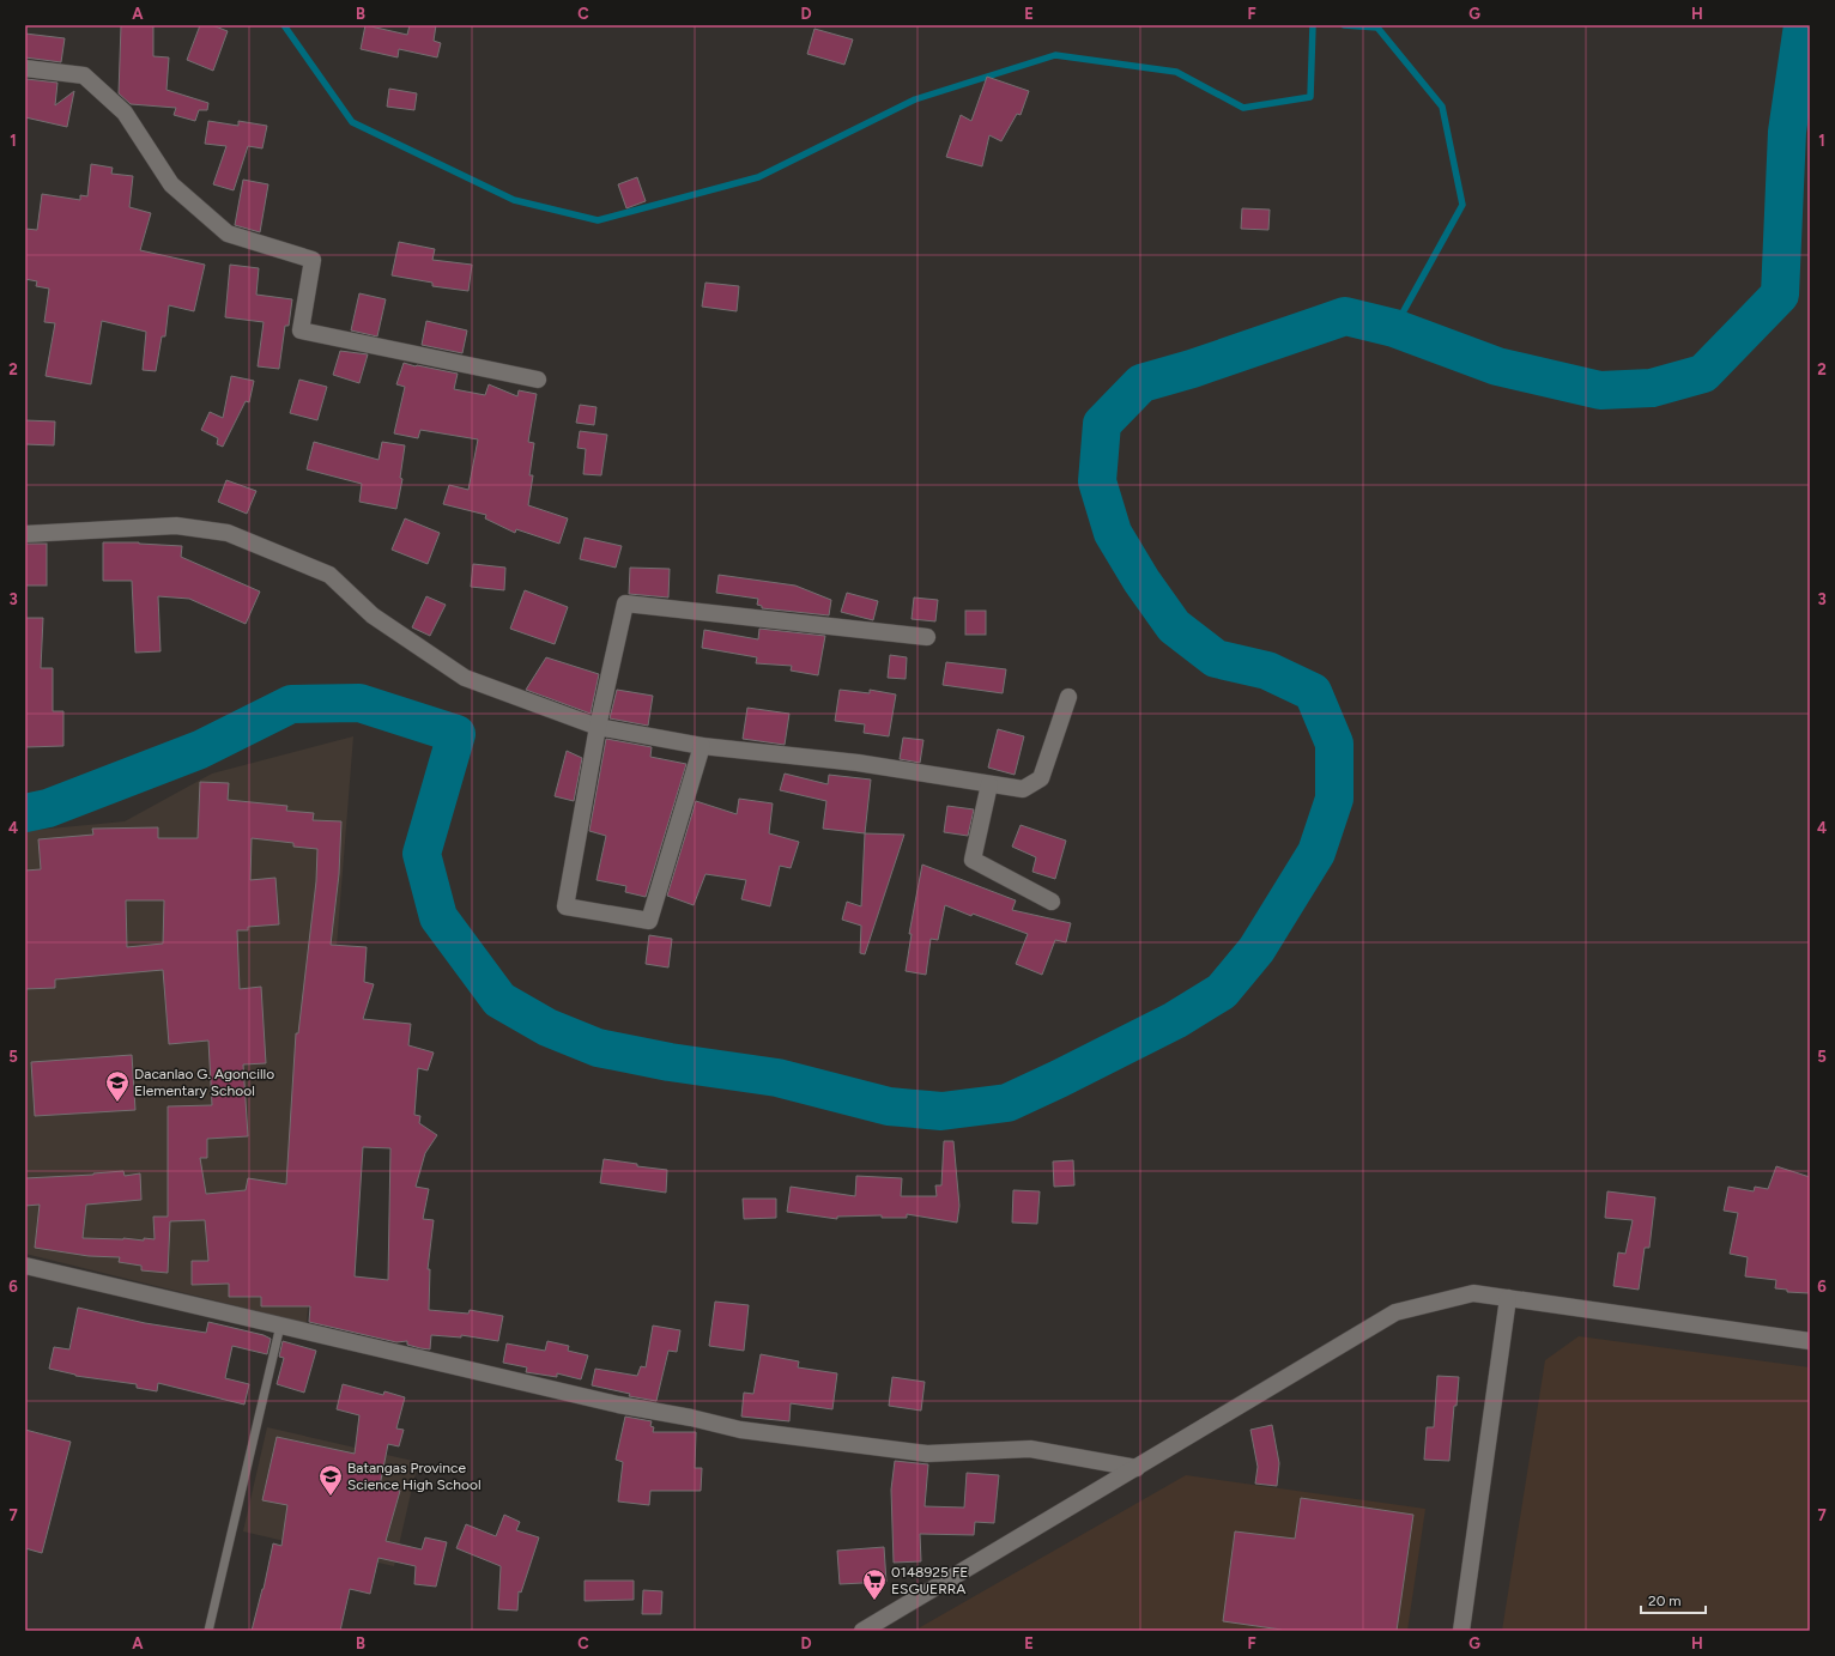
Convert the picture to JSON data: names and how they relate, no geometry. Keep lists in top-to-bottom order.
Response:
{
  "places": {
    "school or university": ["Dacanlao G. Agoncillo Elementary School", "Batangas Province Science High School"],
    "supermarket": ["0148925 FE ESGUERRA"]
  },
  "scale_bar": "20 m",
  "grid": {
    "columns": [
      "A",
      "B",
      "C",
      "D",
      "E",
      "F",
      "G",
      "H"
    ],
    "rows": [
      "1",
      "2",
      "3",
      "4",
      "5",
      "6",
      "7"
    ]
  }
}
